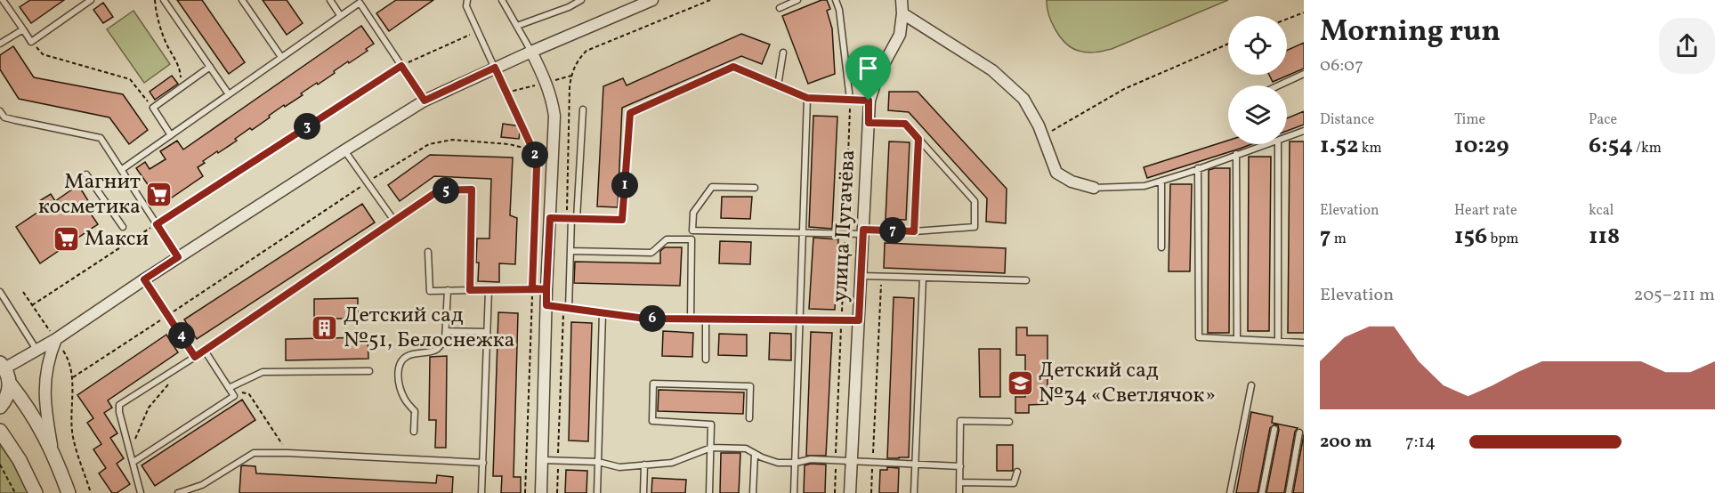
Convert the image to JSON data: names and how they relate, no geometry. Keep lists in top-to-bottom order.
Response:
{
  "streets": {
    "street": ["улица Пугачёва"]
  },
  "places": {
    "supermarket": ["Магнит косметика", "Макси"],
    "building": ["Детский сад №51, Белоснежка"],
    "school or university": ["Детский сад №34 «Светлячок»"]
  },
  "page": {
    "heading": ["Morning run", "06:07"],
    "stats": [
      ["Distance", "1.52 km"],
      ["Time", "10:29"],
      ["Pace", "6:54 /km"],
      ["Elevation", "7 m"],
      ["Heart rate", "156 bpm"],
      ["kcal", "118"]
    ],
    "pins": [
      "3",
      "2",
      "1",
      "5",
      "7",
      "6",
      "4"
    ],
    "chart": ["Elevation", "205–211 m"],
    "list": [
      {
        "name": "200 m",
        "note": "7:14"
      }
    ]
  }
}
